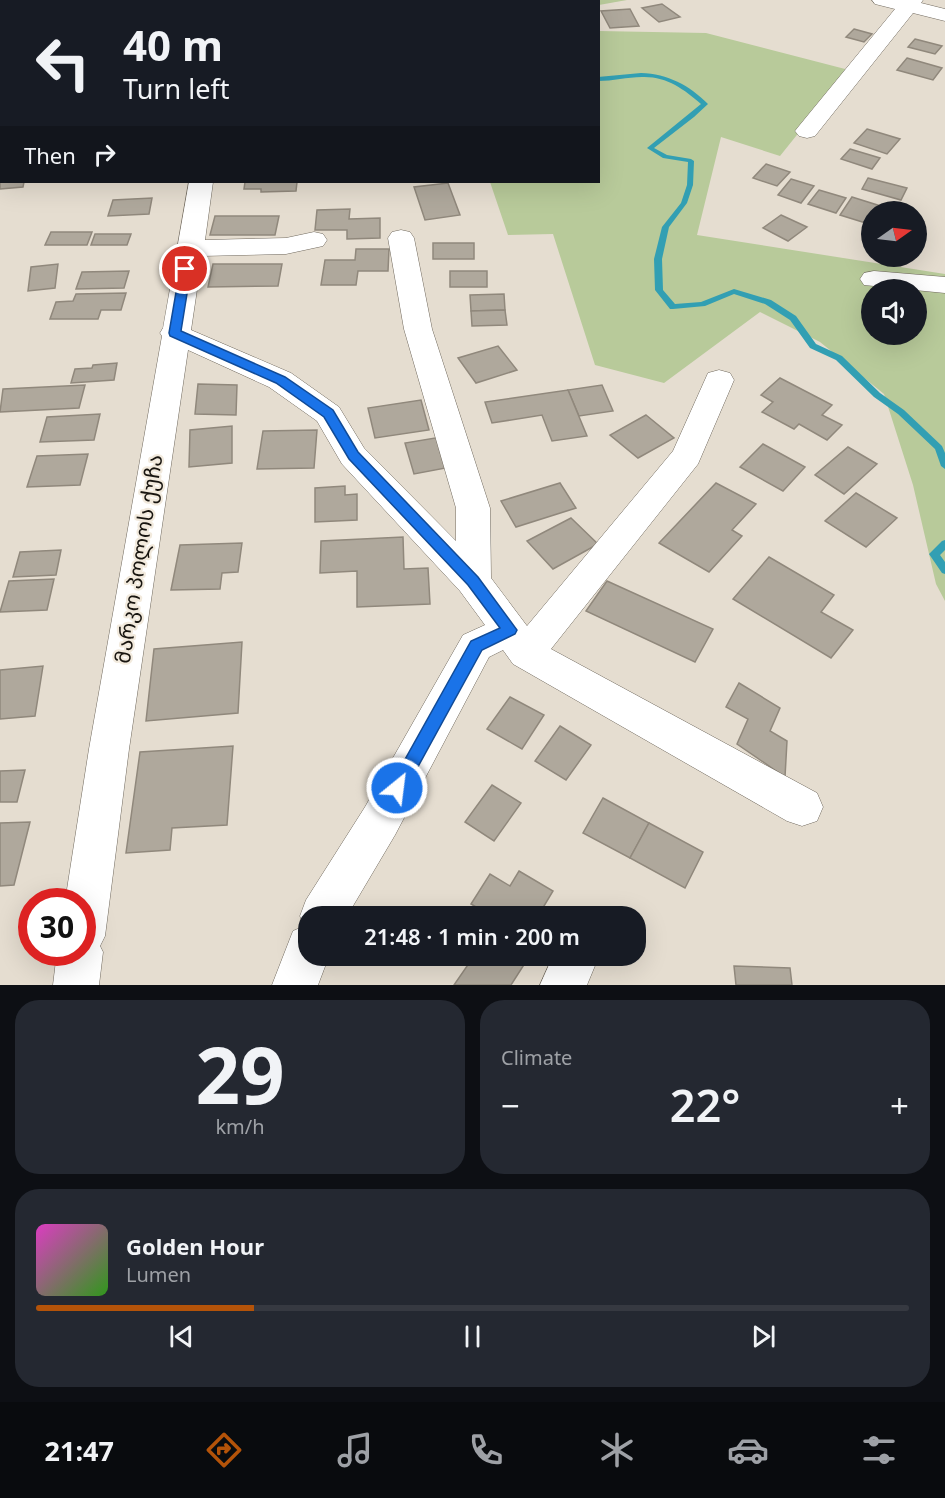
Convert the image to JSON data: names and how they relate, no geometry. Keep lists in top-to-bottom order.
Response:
{
  "streets": {
    "street": ["მარკო პოლოს ქუჩა"]
  },
  "north": "right",
  "page": {
    "turn": ["40 m", "Turn left"],
    "then": "Then",
    "limit": "30",
    "trip": "21:48 · 1 min · 200 m",
    "tile": [
      ["29", "km/h"],
      "Climate"
    ],
    "heat": ["−", "22°", "+"],
    "song": ["Golden Hour", "Lumen"],
    "tabs": "21:47"
  }
}
